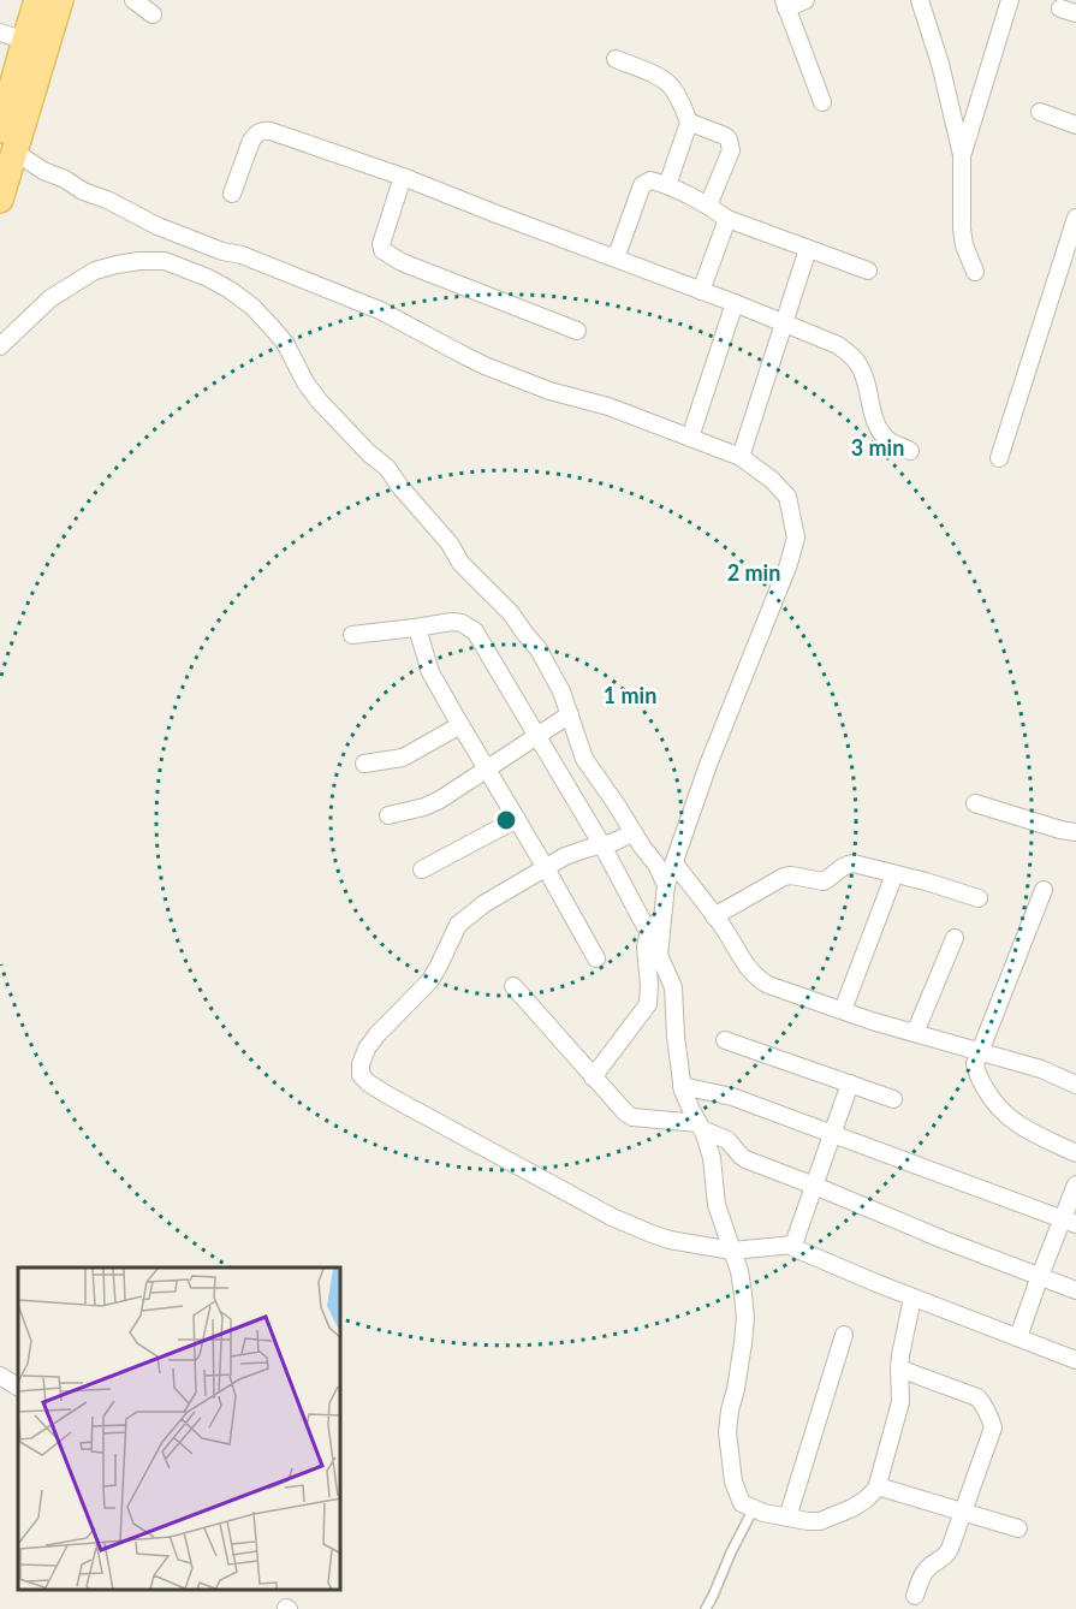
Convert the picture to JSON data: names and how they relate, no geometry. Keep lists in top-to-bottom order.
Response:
{
  "rings": ["3 min", "2 min", "1 min"]
}
